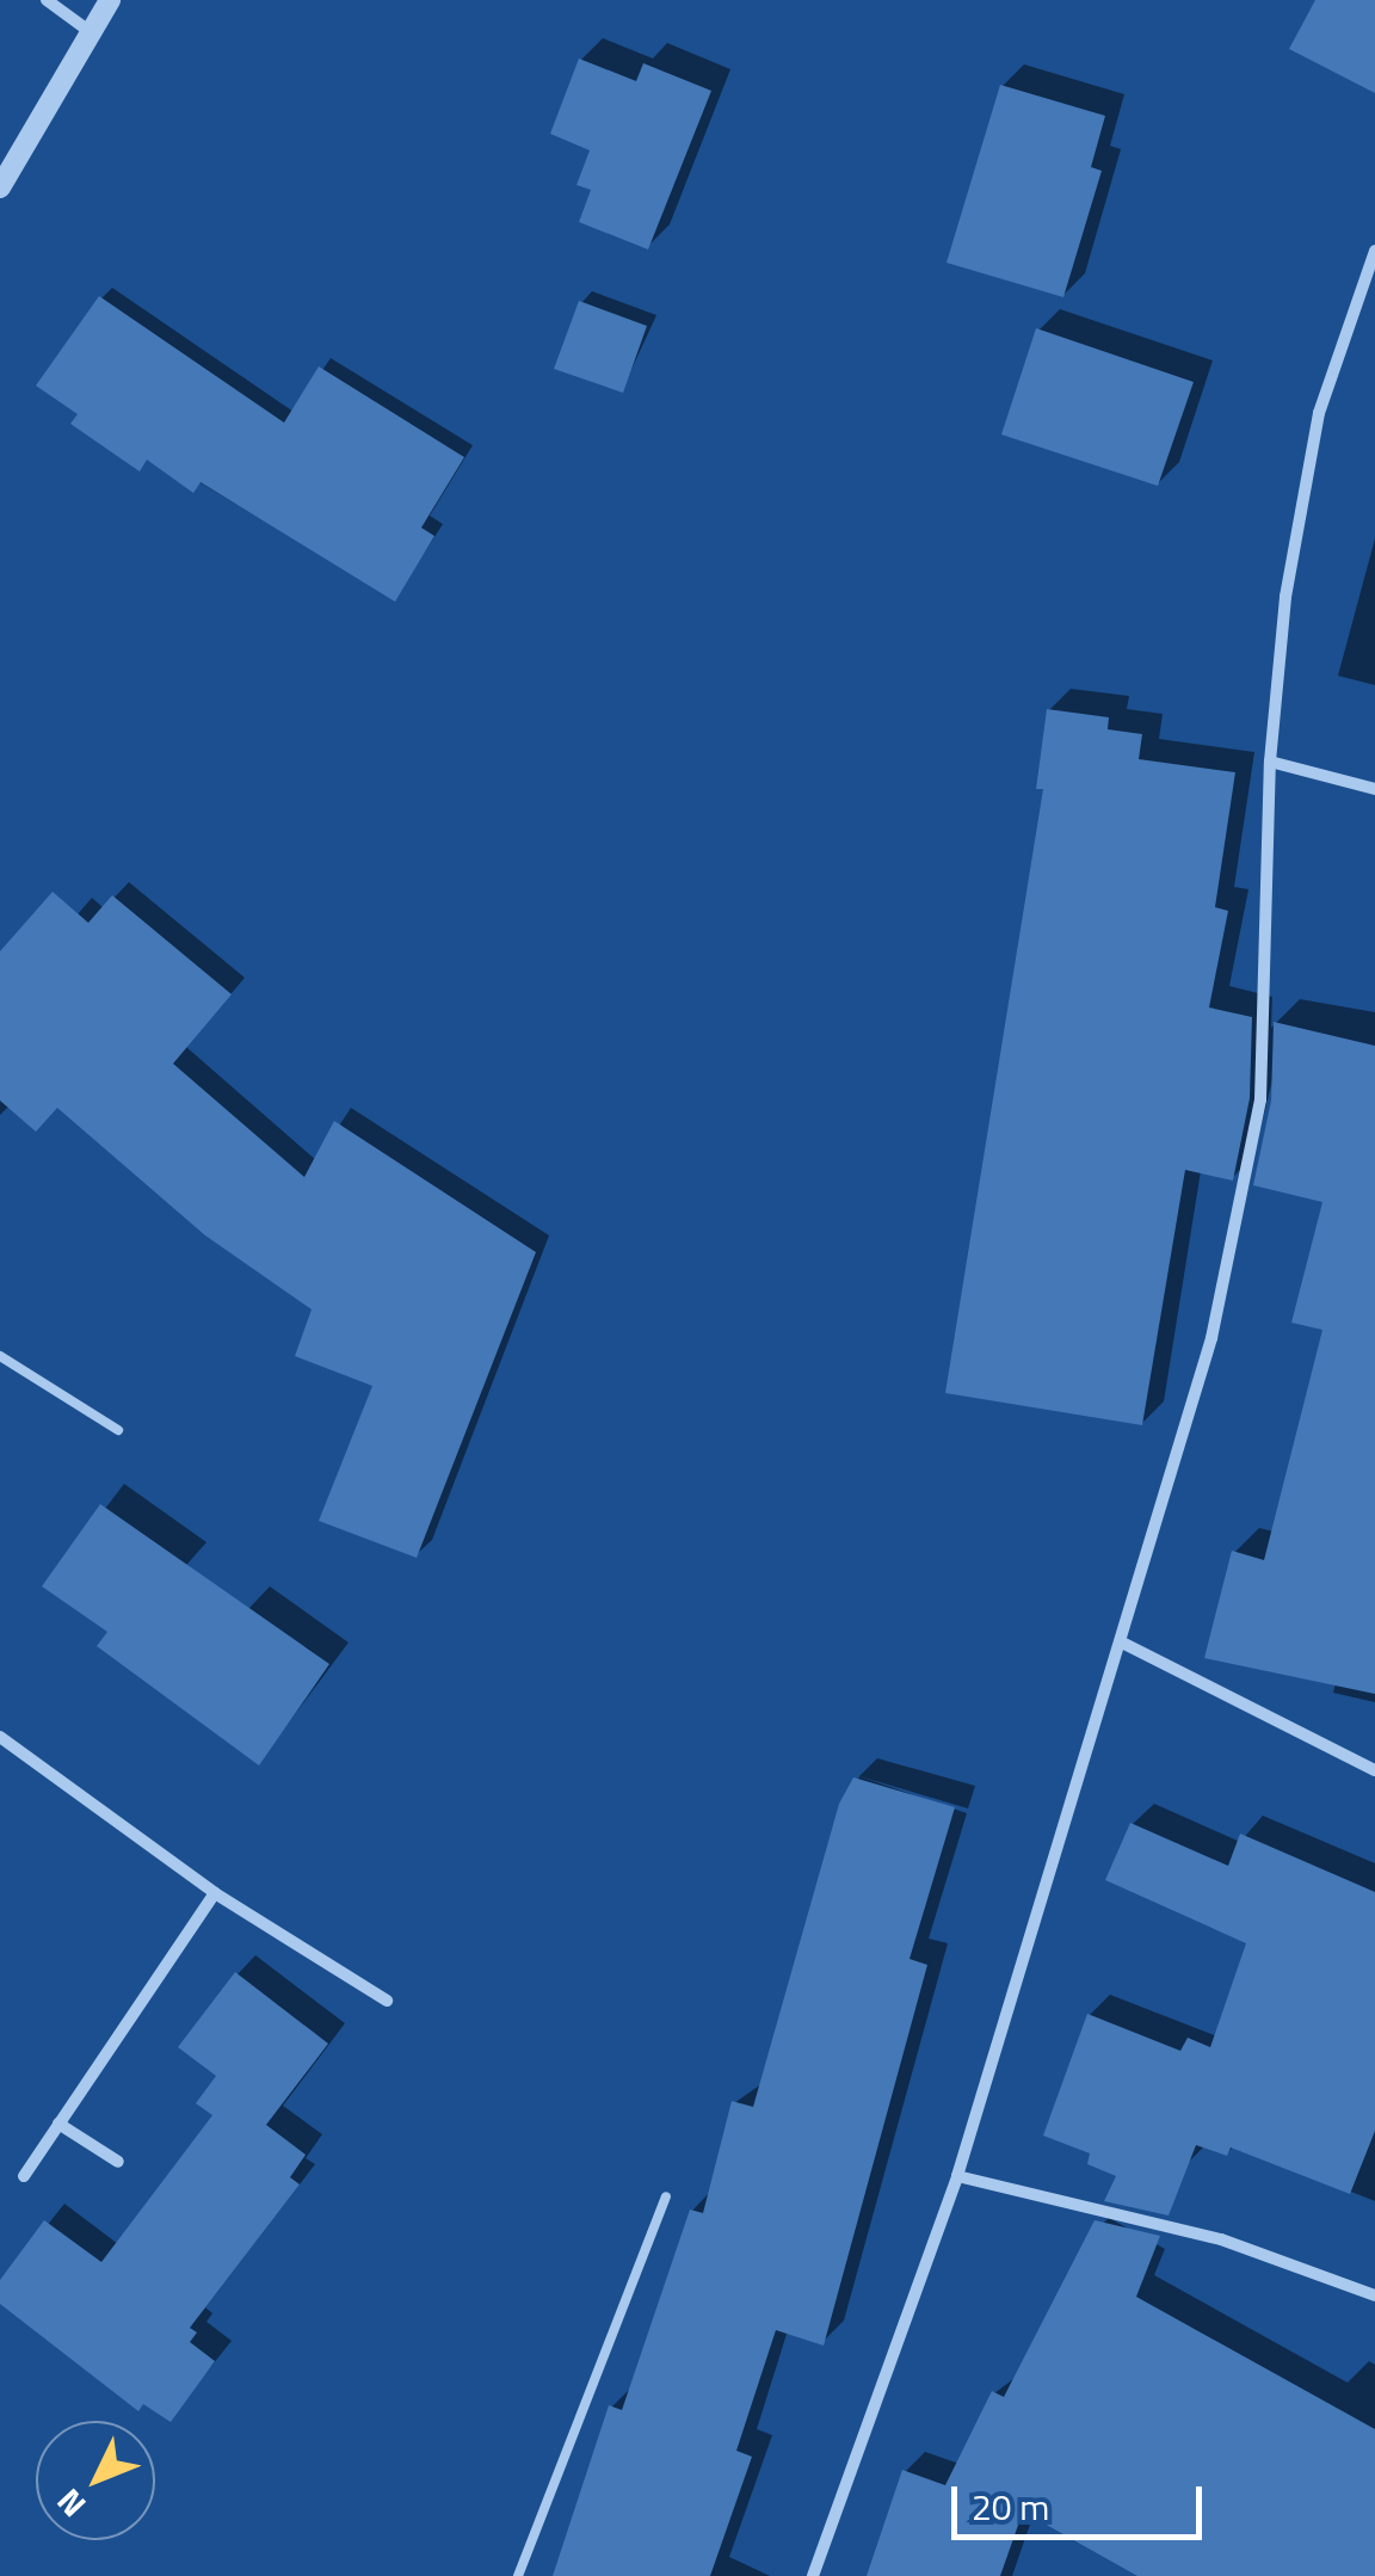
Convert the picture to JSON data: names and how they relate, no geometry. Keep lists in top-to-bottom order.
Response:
{
  "scale_bar": "20 m",
  "north": "bottom left"
}
